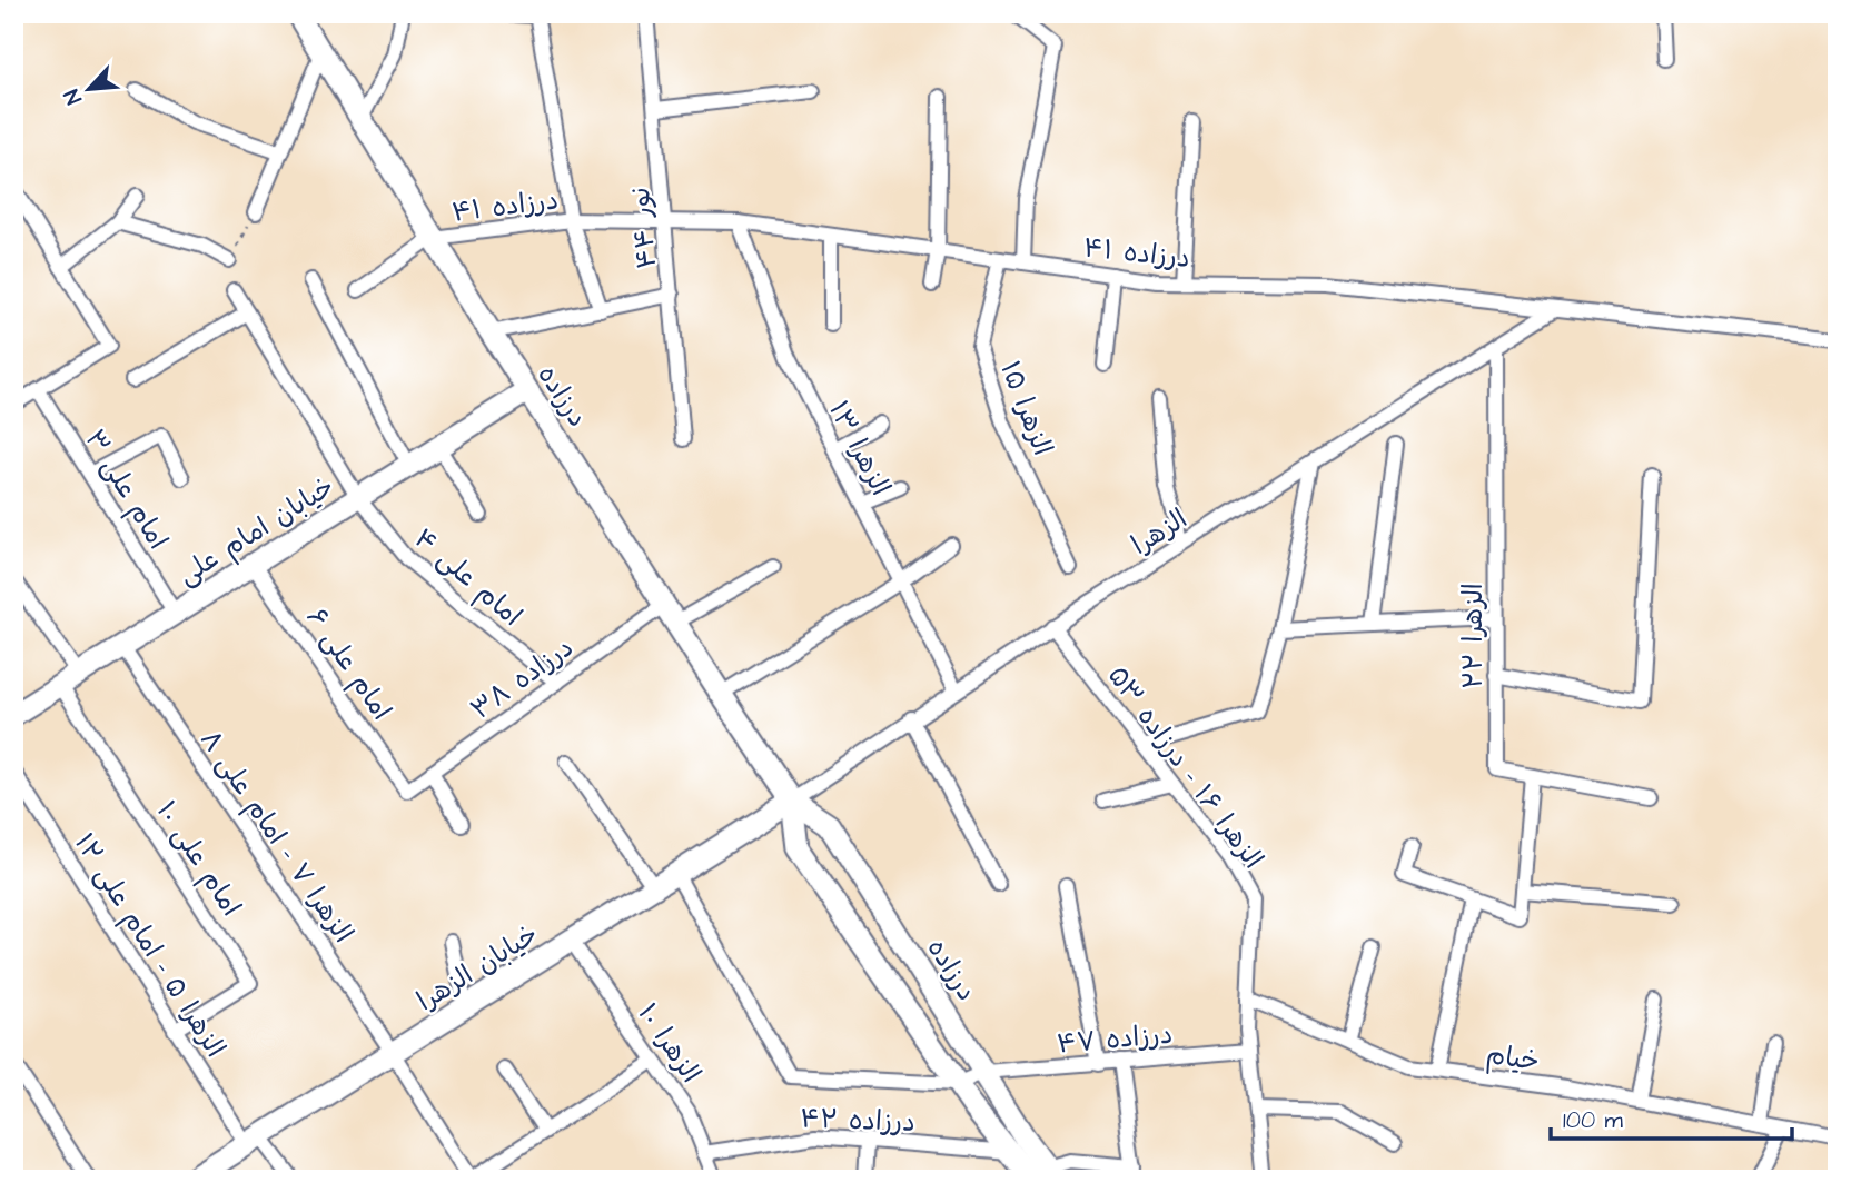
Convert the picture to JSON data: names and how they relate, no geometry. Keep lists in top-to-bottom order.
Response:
{
  "streets": {
    "main road": ["درزاده", "خیابان امام علی", "خیابان الزهرا"],
    "street": [
      "درزاده ۴۱",
      "نور ۴۴",
      "الزهرا ۱۵",
      "الزهرا ۱۳",
      "امام علی ۳",
      "الزهرا",
      "امام علی ۴",
      "الزهرا ۲۲",
      "امام علی ۶",
      "درزاده ۳۸",
      "الزهرا ۱۶ - درزاده ۵۳",
      "الزهرا ۷ - امام علی ۸",
      "امام علی ۱۰",
      "الزهرا ۵ - امام علی ۱۲",
      "درزاده ۴۷",
      "الزهرا ۱۰",
      "خیام",
      "درزاده ۴۲"
    ]
  },
  "crossings": [
    ["درزاده ۴۱", "نور ۴۴"],
    ["درزاده ۴۱", "درزاده"],
    ["درزاده ۴۱", "الزهرا ۱۵"],
    ["درزاده ۴۱", "الزهرا ۱۳"],
    ["درزاده ۴۱", "الزهرا"],
    ["درزاده", "خیابان امام علی"],
    ["درزاده", "الزهرا"],
    ["درزاده", "درزاده ۳۸"],
    ["درزاده", "خیابان الزهرا"],
    ["درزاده", "درزاده ۴۷"],
    ["درزاده", "درزاده ۴۲"],
    ["الزهرا ۱۳", "الزهرا"],
    ["امام علی ۳", "خیابان امام علی"],
    ["خیابان امام علی", "امام علی ۴"],
    ["خیابان امام علی", "امام علی ۶"],
    ["خیابان امام علی", "الزهرا ۷ - امام علی ۸"],
    ["خیابان امام علی", "امام علی ۱۰"],
    ["الزهرا", "الزهرا ۲۲"],
    ["الزهرا", "الزهرا ۱۶ - درزاده ۵۳"],
    ["الزهرا", "خیابان الزهرا"],
    ["امام علی ۴", "درزاده ۳۸"],
    ["امام علی ۶", "درزاده ۳۸"],
    ["الزهرا ۱۶ - درزاده ۵۳", "درزاده ۴۷"],
    ["الزهرا ۱۶ - درزاده ۵۳", "خیام"],
    ["الزهرا ۷ - امام علی ۸", "خیابان الزهرا"],
    ["امام علی ۱۰", "الزهرا ۵ - امام علی ۱۲"],
    ["الزهرا ۵ - امام علی ۱۲", "خیابان الزهرا"],
    ["خیابان الزهرا", "الزهرا ۱۰"],
    ["الزهرا ۱۰", "درزاده ۴۲"]
  ],
  "scale_bar": "100 m",
  "north": "bottom left"
}
